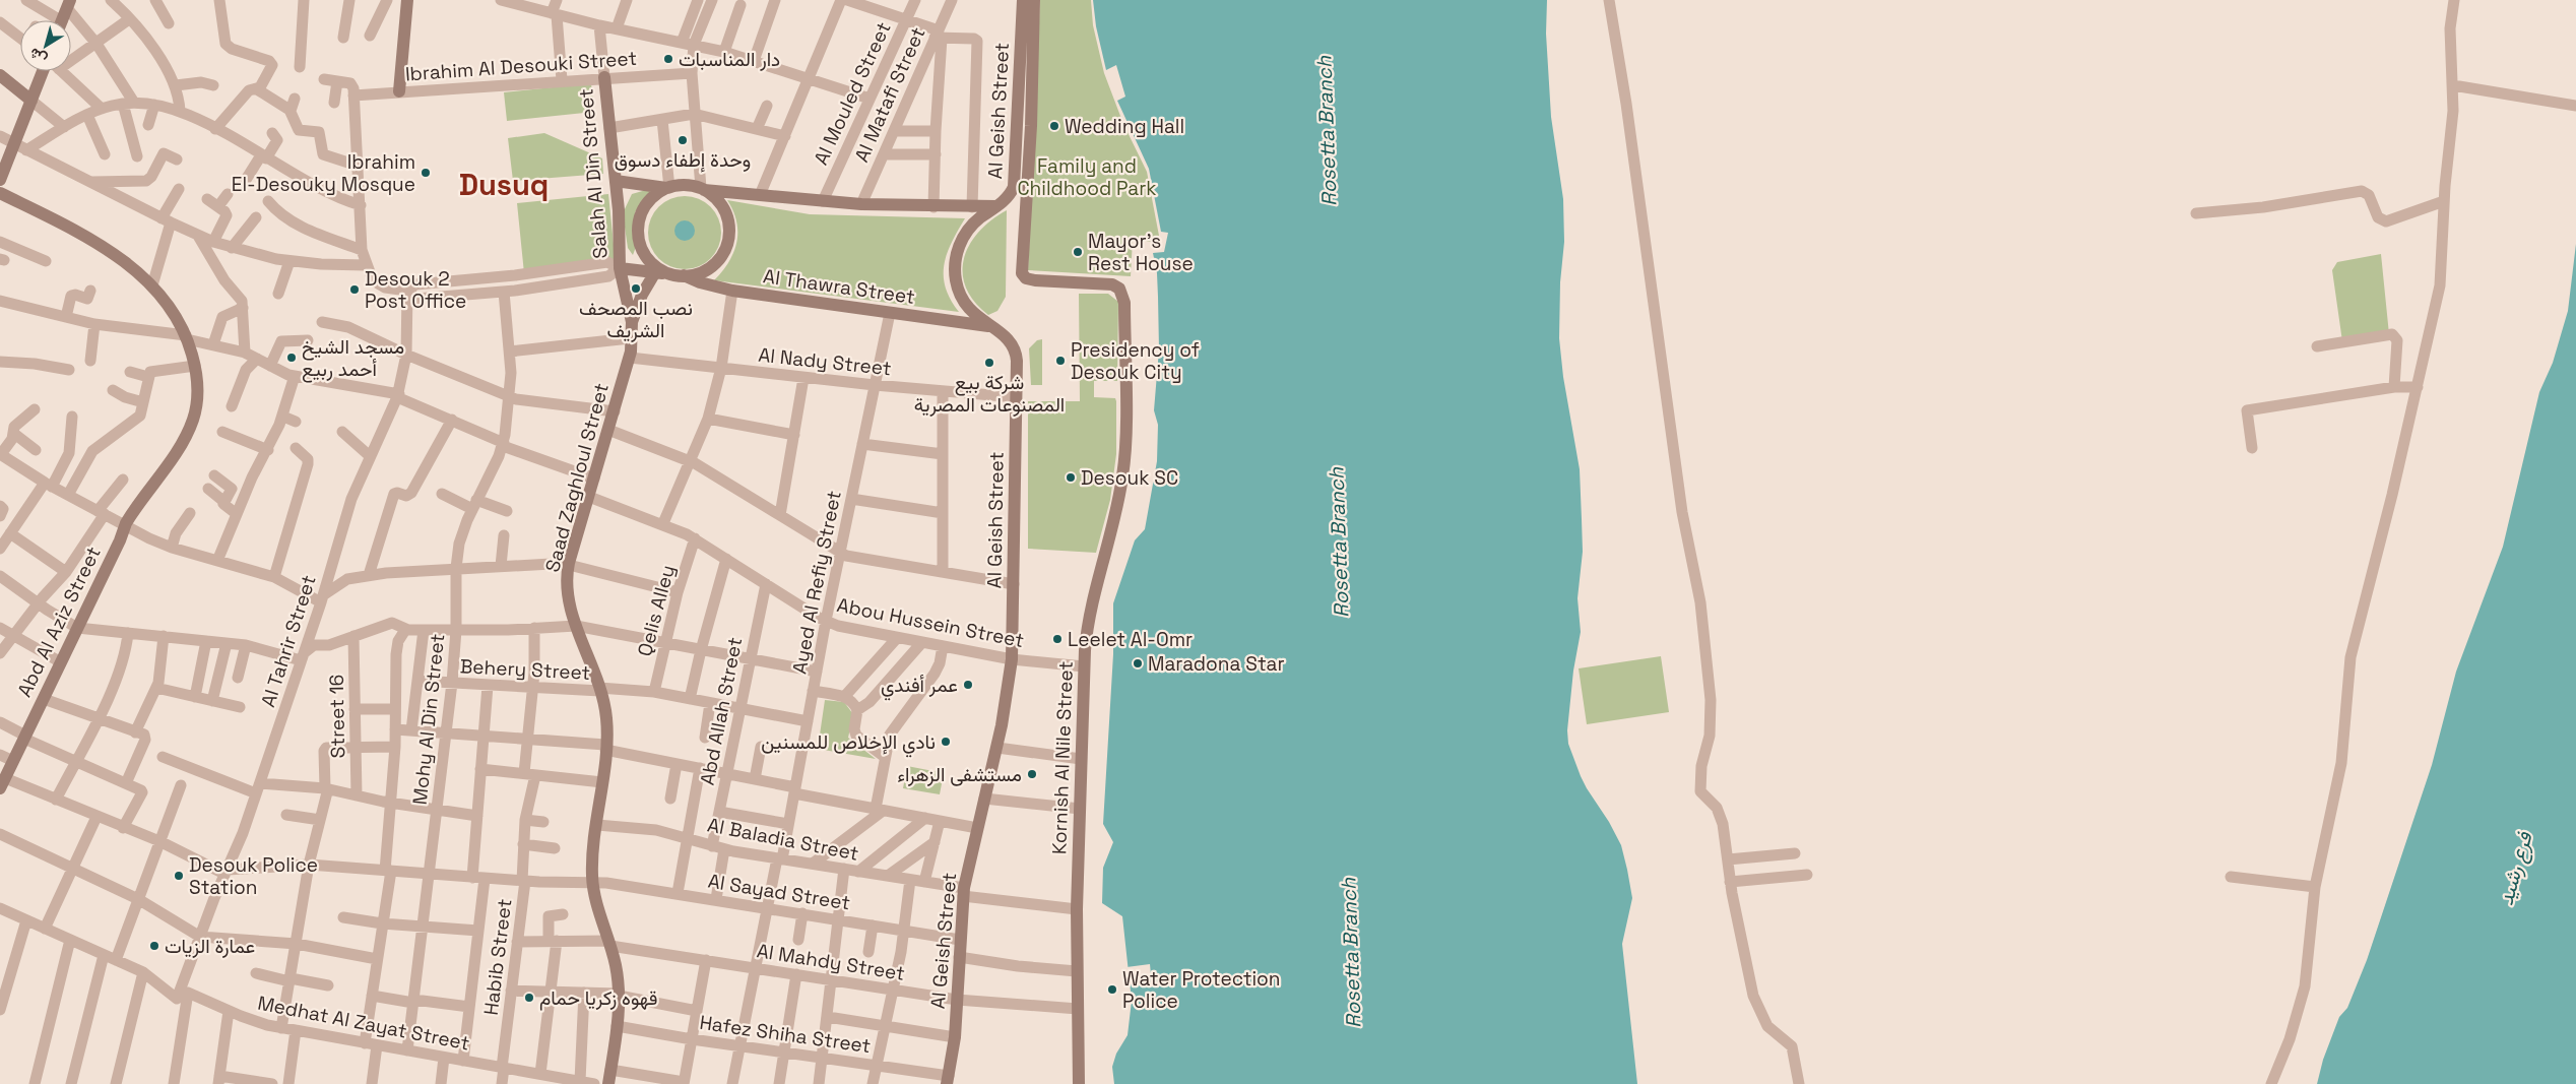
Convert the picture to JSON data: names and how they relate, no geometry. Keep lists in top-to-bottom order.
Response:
{
  "streets": {
    "street": [
      "Ibrahim Al Desouki Street",
      "Al Mouled Street",
      "Al Matafi Street",
      "Al Geish Street",
      "Salah Al Din Street",
      "Al Thawra Street",
      "Al Nady Street",
      "Saad Zaghloul Street",
      "Ayed Al Refiy Street",
      "Qelis Alley",
      "Abd Al Aziz Street",
      "Abou Hussein Street",
      "Al Tahrir Street",
      "Behery Street",
      "Abd Allah Street",
      "Street 16",
      "Mohy Al Din Street",
      "Kornish Al Nile Street",
      "Al Baladia Street",
      "Al Sayad Street",
      "Habib Street",
      "Al Mahdy Street",
      "Medhat Al Zayat Street",
      "Hafez Shiha Street"
    ]
  },
  "crossings": [
    ["Ibrahim Al Desouki Street", "Salah Al Din Street"],
    ["Al Geish Street", "Al Thawra Street"],
    ["Al Geish Street", "Al Nady Street"],
    ["Al Geish Street", "Abou Hussein Street"],
    ["Al Geish Street", "Kornish Al Nile Street"],
    ["Al Geish Street", "Al Baladia Street"],
    ["Al Geish Street", "Al Sayad Street"],
    ["Al Geish Street", "Al Mahdy Street"],
    ["Al Geish Street", "Hafez Shiha Street"],
    ["Salah Al Din Street", "Saad Zaghloul Street"],
    ["Al Thawra Street", "Ayed Al Refiy Street"],
    ["Al Nady Street", "Saad Zaghloul Street"],
    ["Al Nady Street", "Ayed Al Refiy Street"],
    ["Saad Zaghloul Street", "Abou Hussein Street"],
    ["Saad Zaghloul Street", "Behery Street"],
    ["Saad Zaghloul Street", "Al Baladia Street"],
    ["Saad Zaghloul Street", "Al Sayad Street"],
    ["Saad Zaghloul Street", "Al Mahdy Street"],
    ["Saad Zaghloul Street", "Hafez Shiha Street"],
    ["Ayed Al Refiy Street", "Abou Hussein Street"],
    ["Ayed Al Refiy Street", "Behery Street"],
    ["Ayed Al Refiy Street", "Al Baladia Street"],
    ["Ayed Al Refiy Street", "Al Sayad Street"],
    ["Ayed Al Refiy Street", "Al Mahdy Street"],
    ["Ayed Al Refiy Street", "Hafez Shiha Street"],
    ["Qelis Alley", "Abou Hussein Street"],
    ["Qelis Alley", "Behery Street"],
    ["Abou Hussein Street", "Abd Allah Street"],
    ["Abou Hussein Street", "Kornish Al Nile Street"],
    ["Al Tahrir Street", "Al Sayad Street"],
    ["Behery Street", "Abd Allah Street"],
    ["Behery Street", "Mohy Al Din Street"],
    ["Behery Street", "Habib Street"],
    ["Abd Allah Street", "Al Baladia Street"],
    ["Mohy Al Din Street", "Al Sayad Street"],
    ["Mohy Al Din Street", "Medhat Al Zayat Street"],
    ["Kornish Al Nile Street", "Al Baladia Street"],
    ["Kornish Al Nile Street", "Al Mahdy Street"],
    ["Al Sayad Street", "Habib Street"],
    ["Habib Street", "Al Mahdy Street"],
    ["Habib Street", "Medhat Al Zayat Street"]
  ],
  "districts": ["Dusuq"],
  "water": ["Rosetta Branch", "فرع رشيد"],
  "parks": ["Family and Childhood Park"],
  "places": [
    "دار المناسبات",
    "Wedding Hall",
    "وحدة إطفاء دسوق",
    "Ibrahim El-Desouky Mosque",
    "Mayor's Rest House",
    "نصب المصحف الشريف",
    "Desouk 2 Post Office",
    "مسجد الشيخ أحمد ربيع",
    "Presidency of Desouk City",
    "شركة بيع المصنوعات المصرية",
    "Desouk SC",
    "Leelet Al-Omr",
    "Maradona Star",
    "عمر أفندي",
    "نادي الإخلاص للمسنين",
    "مستشفى الزهراء",
    "Desouk Police Station",
    "عمارة الزيات",
    "Water Protection Police",
    "قهوه زكريا حمام"
  ],
  "north": "bottom left"
}
